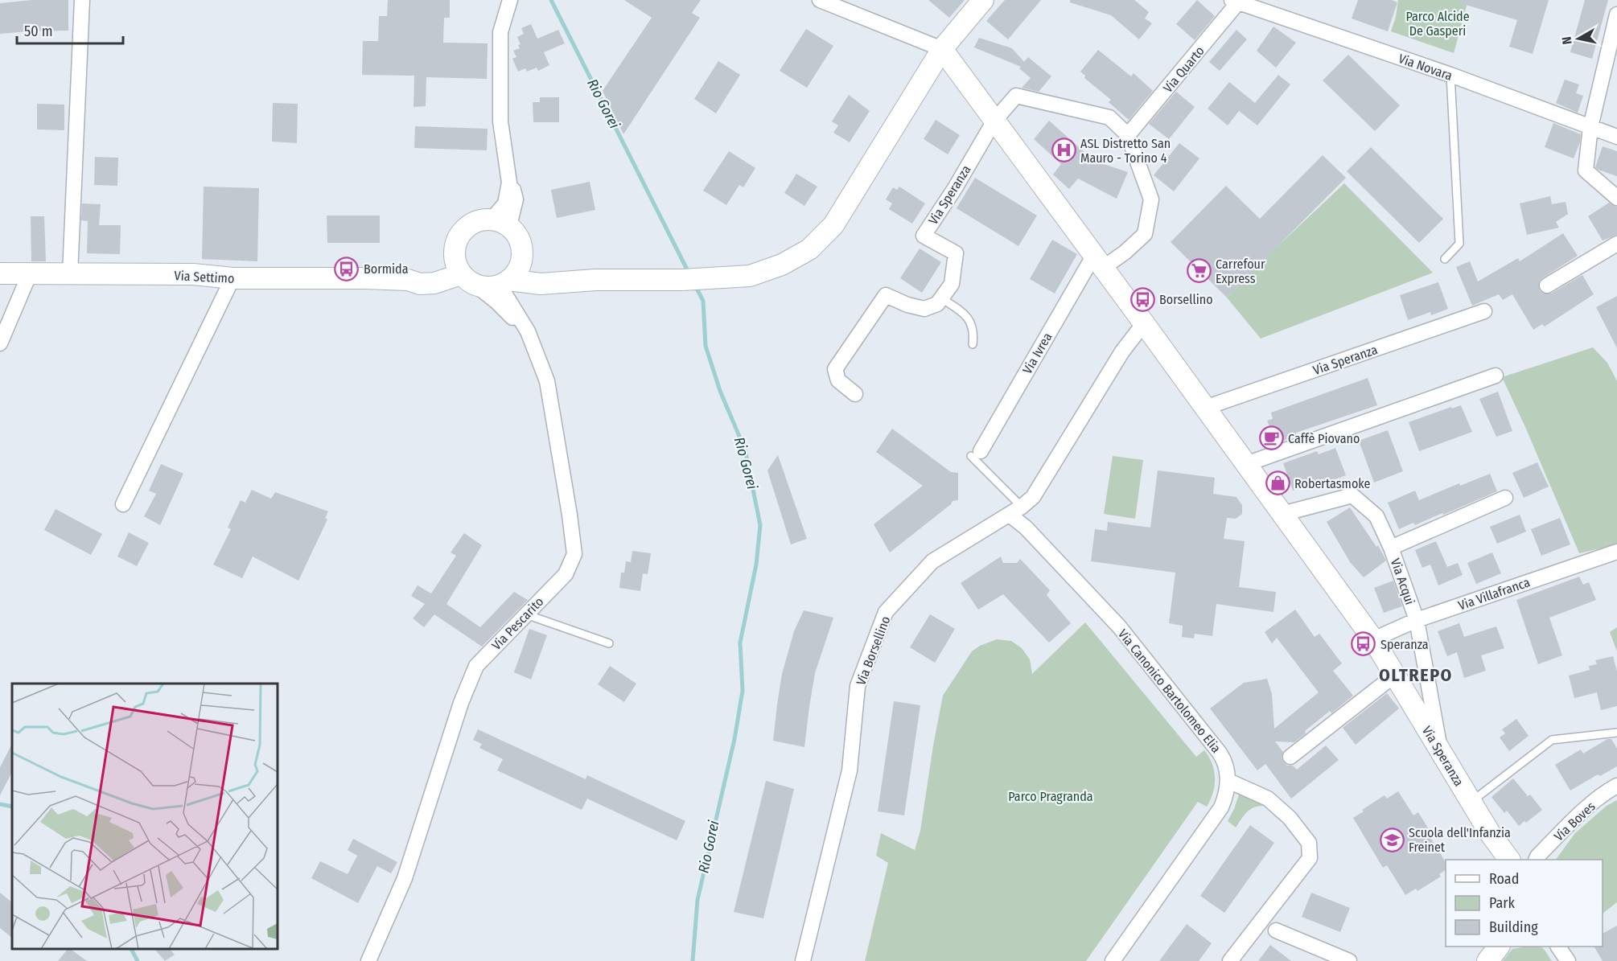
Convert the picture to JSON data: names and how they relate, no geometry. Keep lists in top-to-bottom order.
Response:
{
  "streets": {
    "street": [
      "Via Novara",
      "Via Quarto",
      "Via Speranza",
      "Via Settimo",
      "Via Ivrea",
      "Via Acqui",
      "Via Villafranca",
      "Via Pescarito",
      "Via Borsellino",
      "Via Canonico Bartolomeo Elia",
      "Via Boves"
    ]
  },
  "crossings": [
    ["Via Novara", "Via Quarto"],
    ["Via Quarto", "Via Speranza"],
    ["Via Speranza", "Via Ivrea"],
    ["Via Speranza", "Via Acqui"],
    ["Via Speranza", "Via Villafranca"],
    ["Via Speranza", "Via Borsellino"],
    ["Via Settimo", "Via Pescarito"],
    ["Via Acqui", "Via Villafranca"],
    ["Via Borsellino", "Via Canonico Bartolomeo Elia"]
  ],
  "districts": ["OLTREPO"],
  "water": ["Rio Gorei"],
  "parks": ["Parco Alcide De Gasperi", "Parco Pragranda"],
  "places": {
    "hospital": ["ASL Distretto San Mauro - Torino 4"],
    "bus stop": ["Bormida", "Borsellino", "Speranza"],
    "supermarket": ["Carrefour Express"],
    "cafe": ["Caffè Piovano"],
    "shop": ["Robertasmoke"],
    "school or university": ["Scuola dell'Infanzia Freinet"]
  },
  "legend": ["Road", "Park", "Building"],
  "scale_bar": "50 m",
  "north": "left"
}
